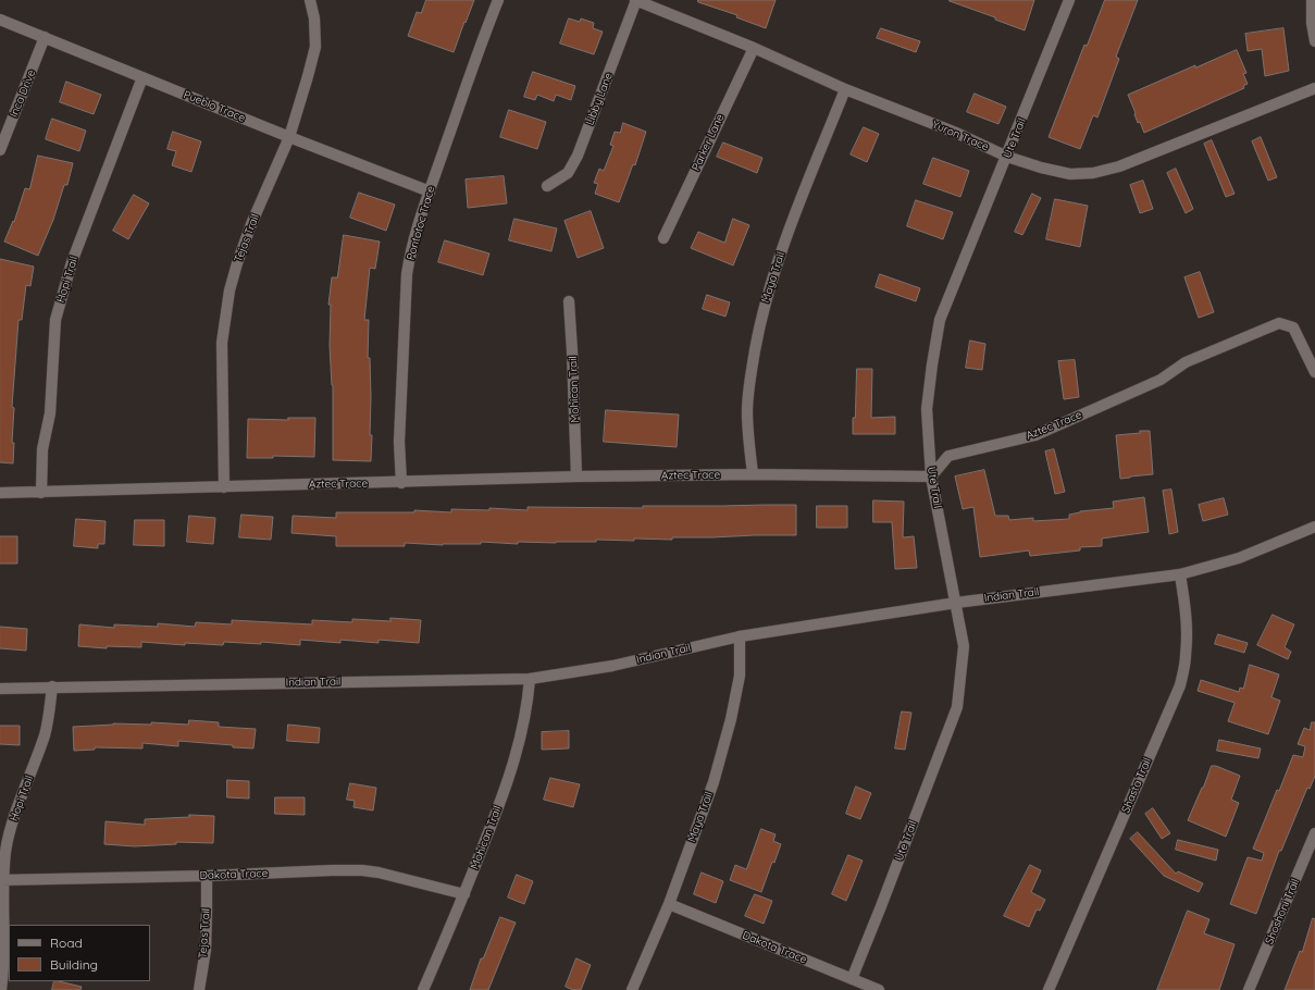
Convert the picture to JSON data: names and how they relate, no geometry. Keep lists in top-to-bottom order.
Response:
{
  "streets": {
    "street": [
      "Inca Drive",
      "Libby Lane",
      "Pueblo Trace",
      "Yuron Trace",
      "Ute Trail",
      "Parker Lane",
      "Pontotoc Trace",
      "Tejas Trail",
      "Maya Trail",
      "Hopi Trail",
      "Mohican Trail",
      "Aztec Trace",
      "Indian Trail",
      "Shasta Trail",
      "Dakota Trace",
      "Shoshoni Trail"
    ]
  },
  "crossings": [
    ["Inca Drive", "Pueblo Trace"],
    ["Libby Lane", "Yuron Trace"],
    ["Pueblo Trace", "Pontotoc Trace"],
    ["Pueblo Trace", "Tejas Trail"],
    ["Pueblo Trace", "Hopi Trail"],
    ["Yuron Trace", "Ute Trail"],
    ["Yuron Trace", "Parker Lane"],
    ["Yuron Trace", "Maya Trail"],
    ["Ute Trail", "Aztec Trace"],
    ["Ute Trail", "Indian Trail"],
    ["Ute Trail", "Dakota Trace"],
    ["Pontotoc Trace", "Aztec Trace"],
    ["Tejas Trail", "Aztec Trace"],
    ["Tejas Trail", "Dakota Trace"],
    ["Maya Trail", "Aztec Trace"],
    ["Maya Trail", "Indian Trail"],
    ["Maya Trail", "Dakota Trace"],
    ["Hopi Trail", "Aztec Trace"],
    ["Hopi Trail", "Indian Trail"],
    ["Hopi Trail", "Dakota Trace"],
    ["Mohican Trail", "Aztec Trace"],
    ["Mohican Trail", "Indian Trail"],
    ["Mohican Trail", "Dakota Trace"],
    ["Indian Trail", "Shasta Trail"]
  ],
  "legend": ["Road", "Building"]
}
